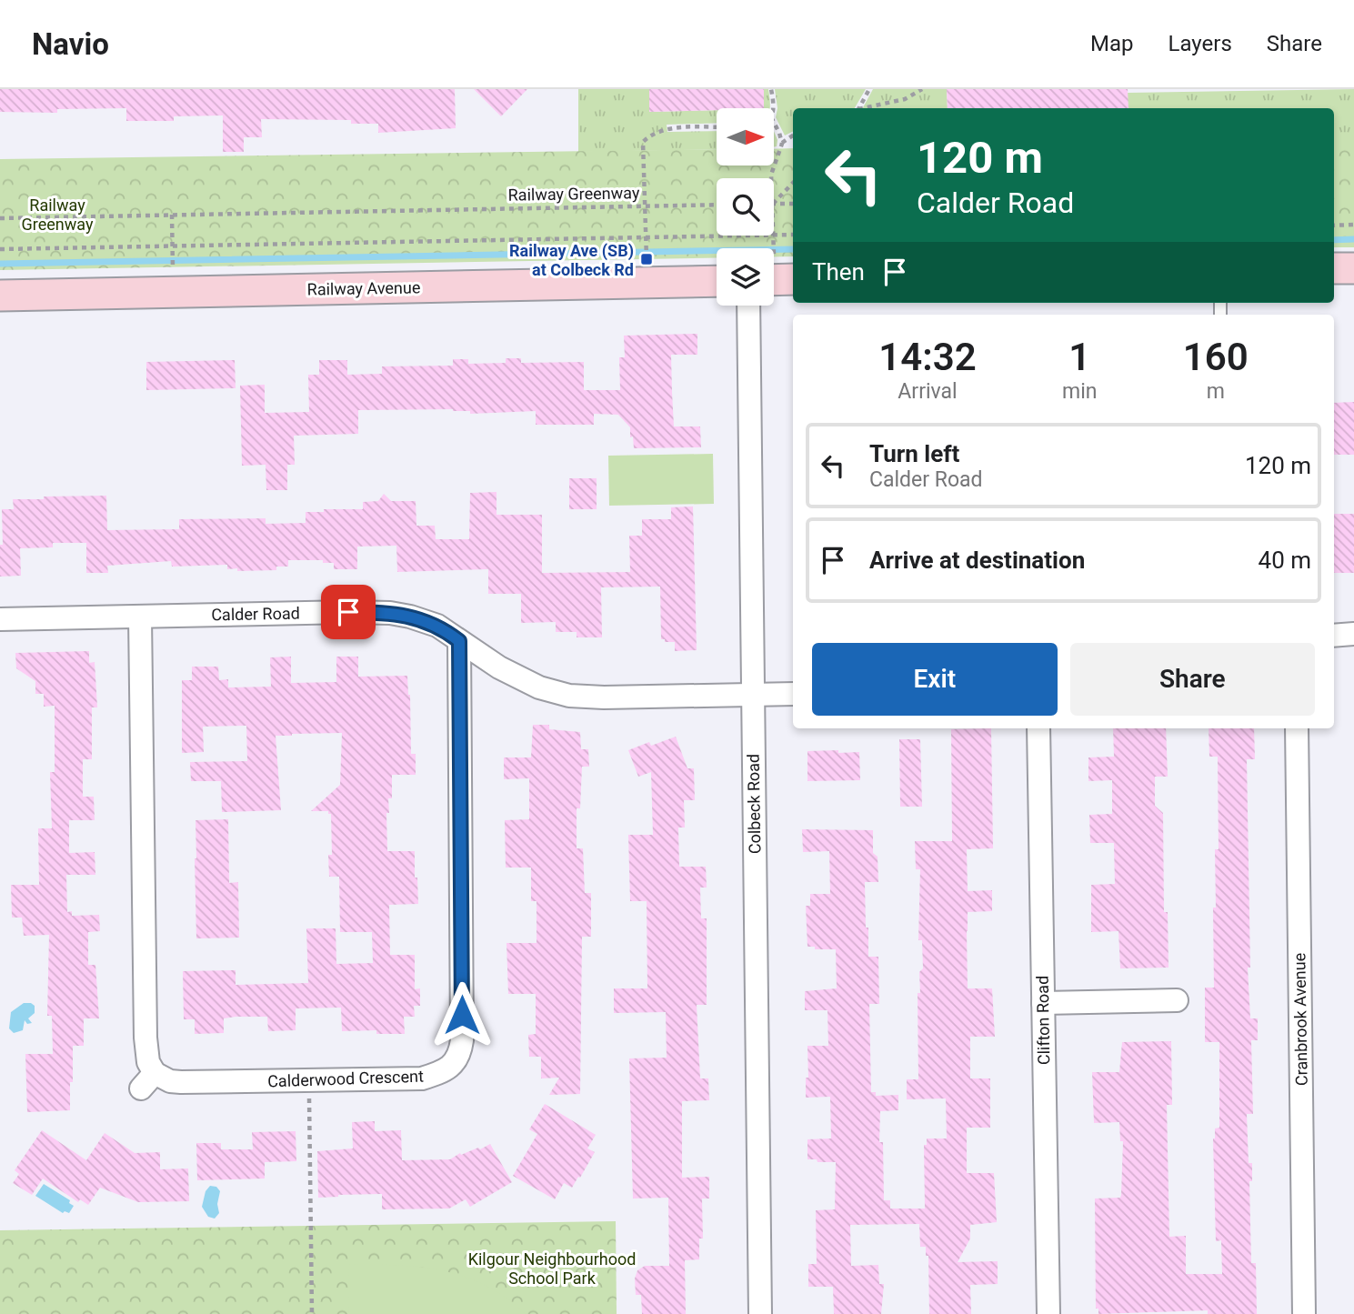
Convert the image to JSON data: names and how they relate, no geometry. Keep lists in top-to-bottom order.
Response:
{
  "streets": {
    "main road": ["Railway Avenue"],
    "street": [
      "Calder Road",
      "Colbeck Road",
      "Cranbrook Avenue",
      "Clifton Road",
      "Calderwood Crescent"
    ],
    "path": ["Railway Greenway"]
  },
  "crossings": [
    ["Calder Road", "Colbeck Road"],
    ["Calder Road", "Calderwood Crescent"]
  ],
  "parks": ["Railway Greenway", "Kilgour Neighbourhood School Park"],
  "places": {
    "transit": ["Railway Ave (SB) at Colbeck Rd"]
  },
  "north": "right",
  "page": {
    "header": "Navio",
    "nav": ["Map", "Layers", "Share"],
    "turn": ["120 m", "Calder Road"],
    "then": "Then",
    "eta": [
      "14:32",
      "Arrival",
      "1",
      "min",
      "160",
      "m"
    ],
    "list": [
      {
        "name": "Turn left",
        "note": "Calder Road",
        "value": "120 m"
      },
      {
        "name": "Arrive at destination",
        "value": "40 m"
      }
    ],
    "buttons": ["Exit", "Share"]
  }
}
